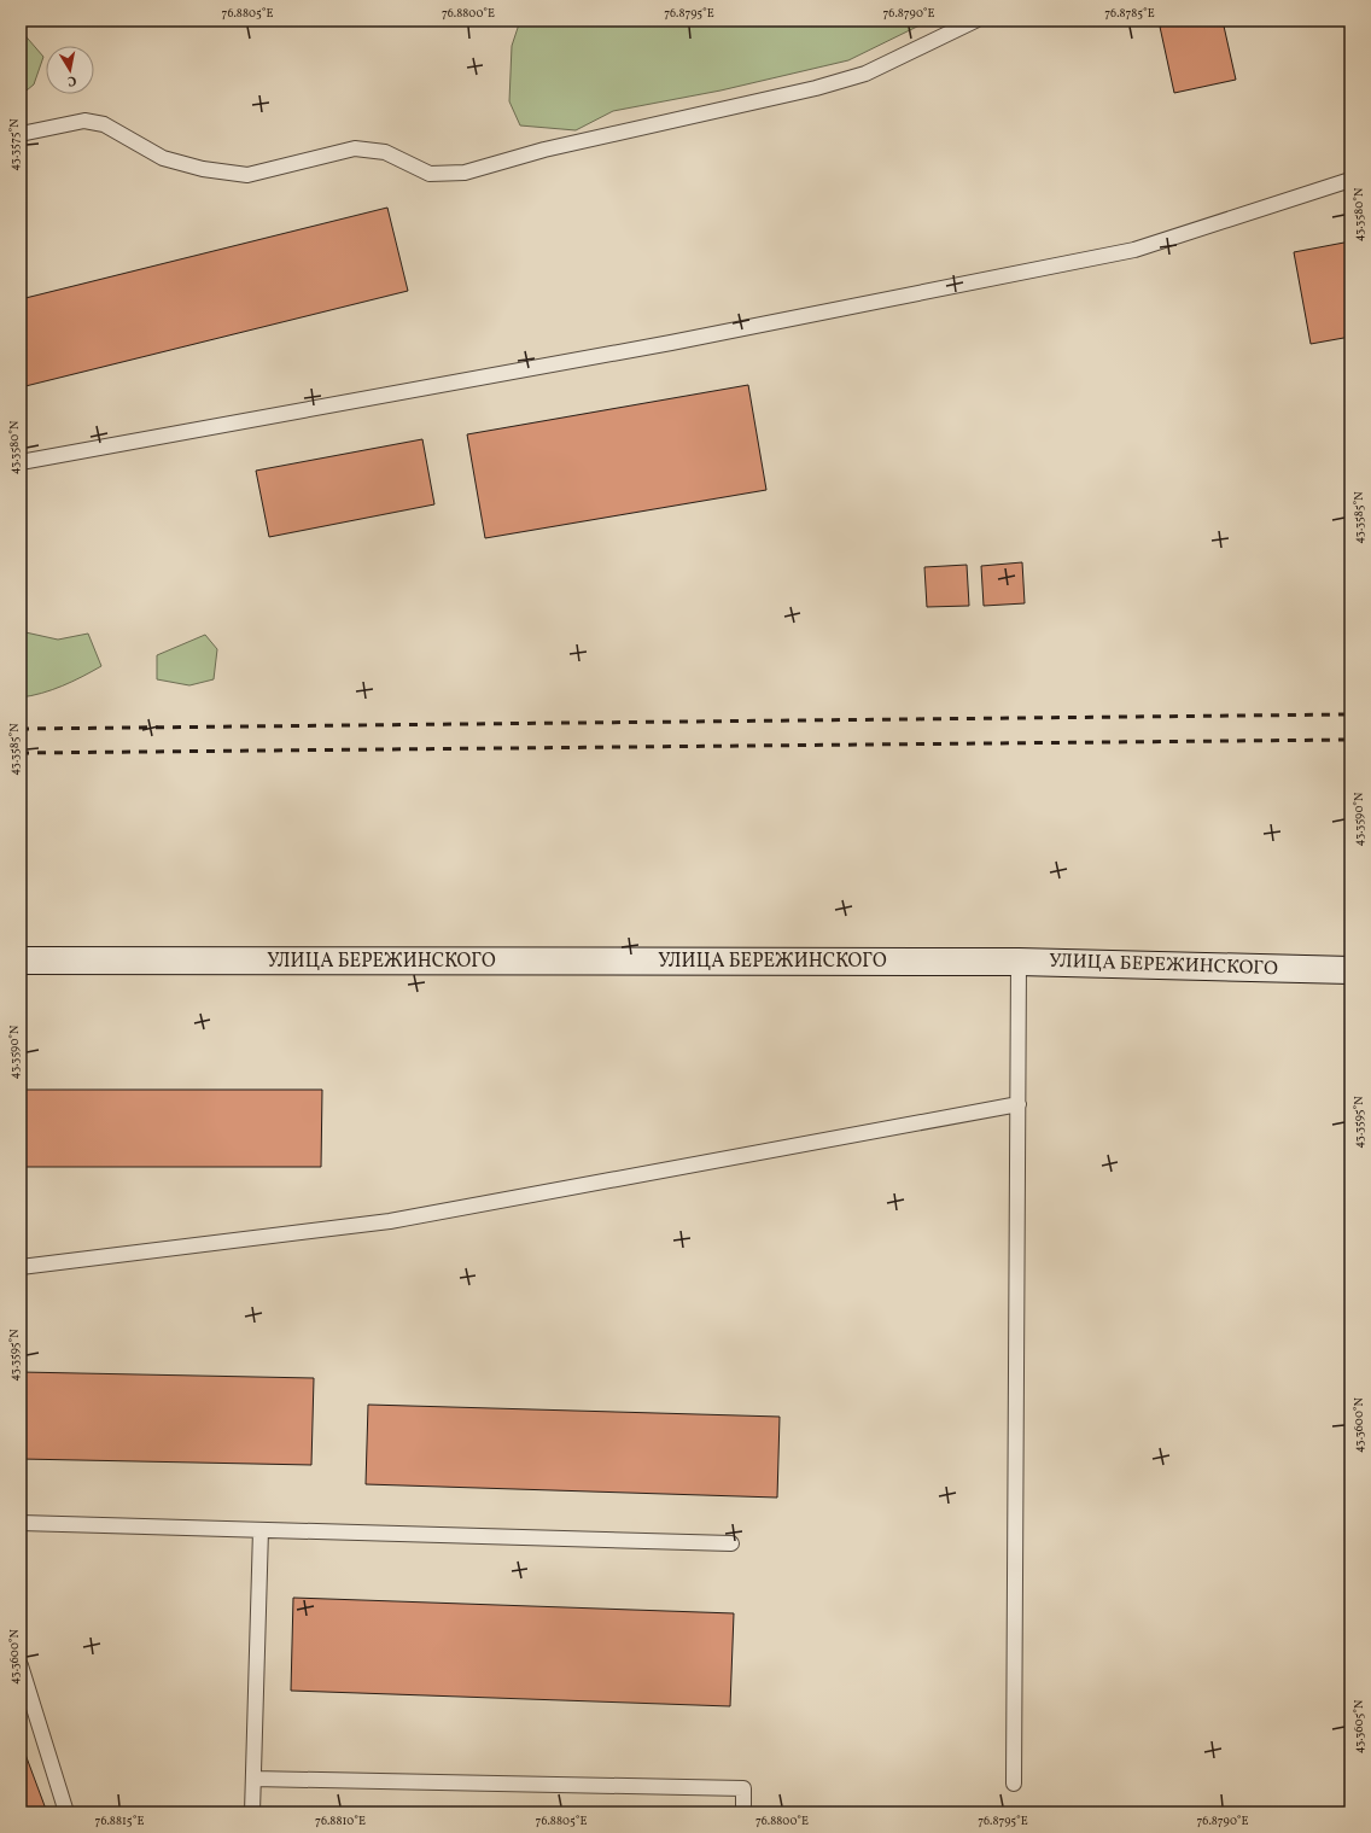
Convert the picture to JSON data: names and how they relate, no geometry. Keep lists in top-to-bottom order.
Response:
{
  "streets": {
    "main road": ["УЛИЦА БЕРЕЖИНСКОГО"]
  },
  "north": "bottom",
  "coordinates": [
    "76.8805°E",
    "76.8800°E",
    "76.8795°E",
    "76.8790°E",
    "76.8785°E",
    "43.3575°N",
    "43.3580°N",
    "43.3585°N",
    "43.3590°N",
    "43.3595°N",
    "43.3600°N",
    "43.3605°N",
    "76.8815°E",
    "76.8810°E"
  ]
}
